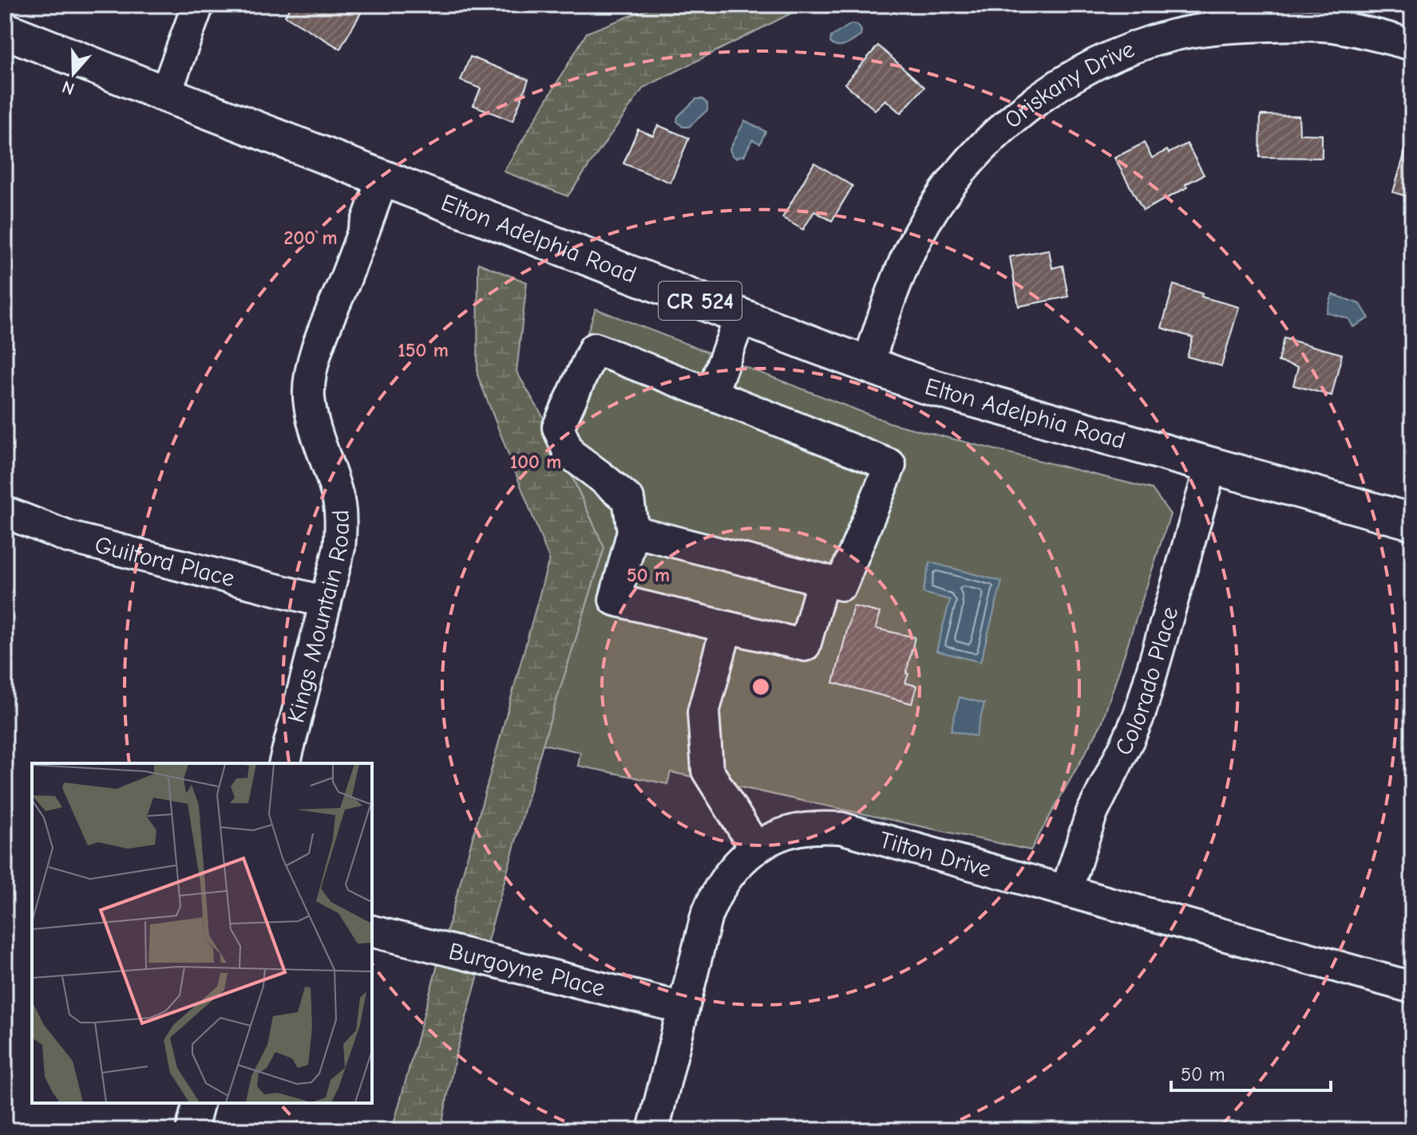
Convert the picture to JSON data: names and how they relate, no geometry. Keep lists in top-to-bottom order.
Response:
{
  "streets": {
    "main road": ["Elton Adelphia Road", "CR 524"],
    "street": [
      "Oriskany Drive",
      "Guilford Place",
      "Kings Mountain Road",
      "Colorado Place",
      "Tilton Drive",
      "Burgoyne Place"
    ]
  },
  "crossings": [
    ["Oriskany Drive", "Elton Adelphia Road"],
    ["Elton Adelphia Road", "Kings Mountain Road"],
    ["Elton Adelphia Road", "Colorado Place"],
    ["Guilford Place", "Kings Mountain Road"],
    ["Colorado Place", "Tilton Drive"],
    ["Tilton Drive", "Burgoyne Place"]
  ],
  "scale_bar": "50 m",
  "north": "bottom",
  "rings": [
    "200 m",
    "150 m",
    "100 m",
    "50 m"
  ]
}
